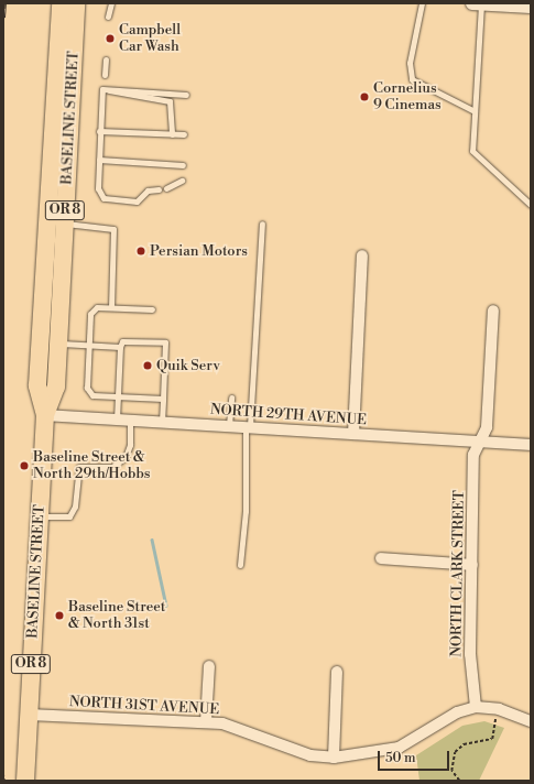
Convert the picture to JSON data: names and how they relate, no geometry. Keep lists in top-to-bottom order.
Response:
{
  "streets": {
    "highway": ["BASELINE STREET", "OR 8"],
    "street": ["NORTH 29TH AVENUE", "NORTH CLARK STREET", "NORTH 31ST AVENUE"]
  },
  "crossings": [
    ["BASELINE STREET", "NORTH 29TH AVENUE"],
    ["BASELINE STREET", "NORTH 31ST AVENUE"],
    ["NORTH 29TH AVENUE", "NORTH CLARK STREET"],
    ["NORTH CLARK STREET", "NORTH 31ST AVENUE"]
  ],
  "places": [
    "Campbell Car Wash",
    "Cornelius 9 Cinemas",
    "Persian Motors",
    "Quik Serv",
    "Baseline Street & North 29th/Hobbs",
    "Baseline Street & North 31st"
  ],
  "scale_bar": "50 m"
}
